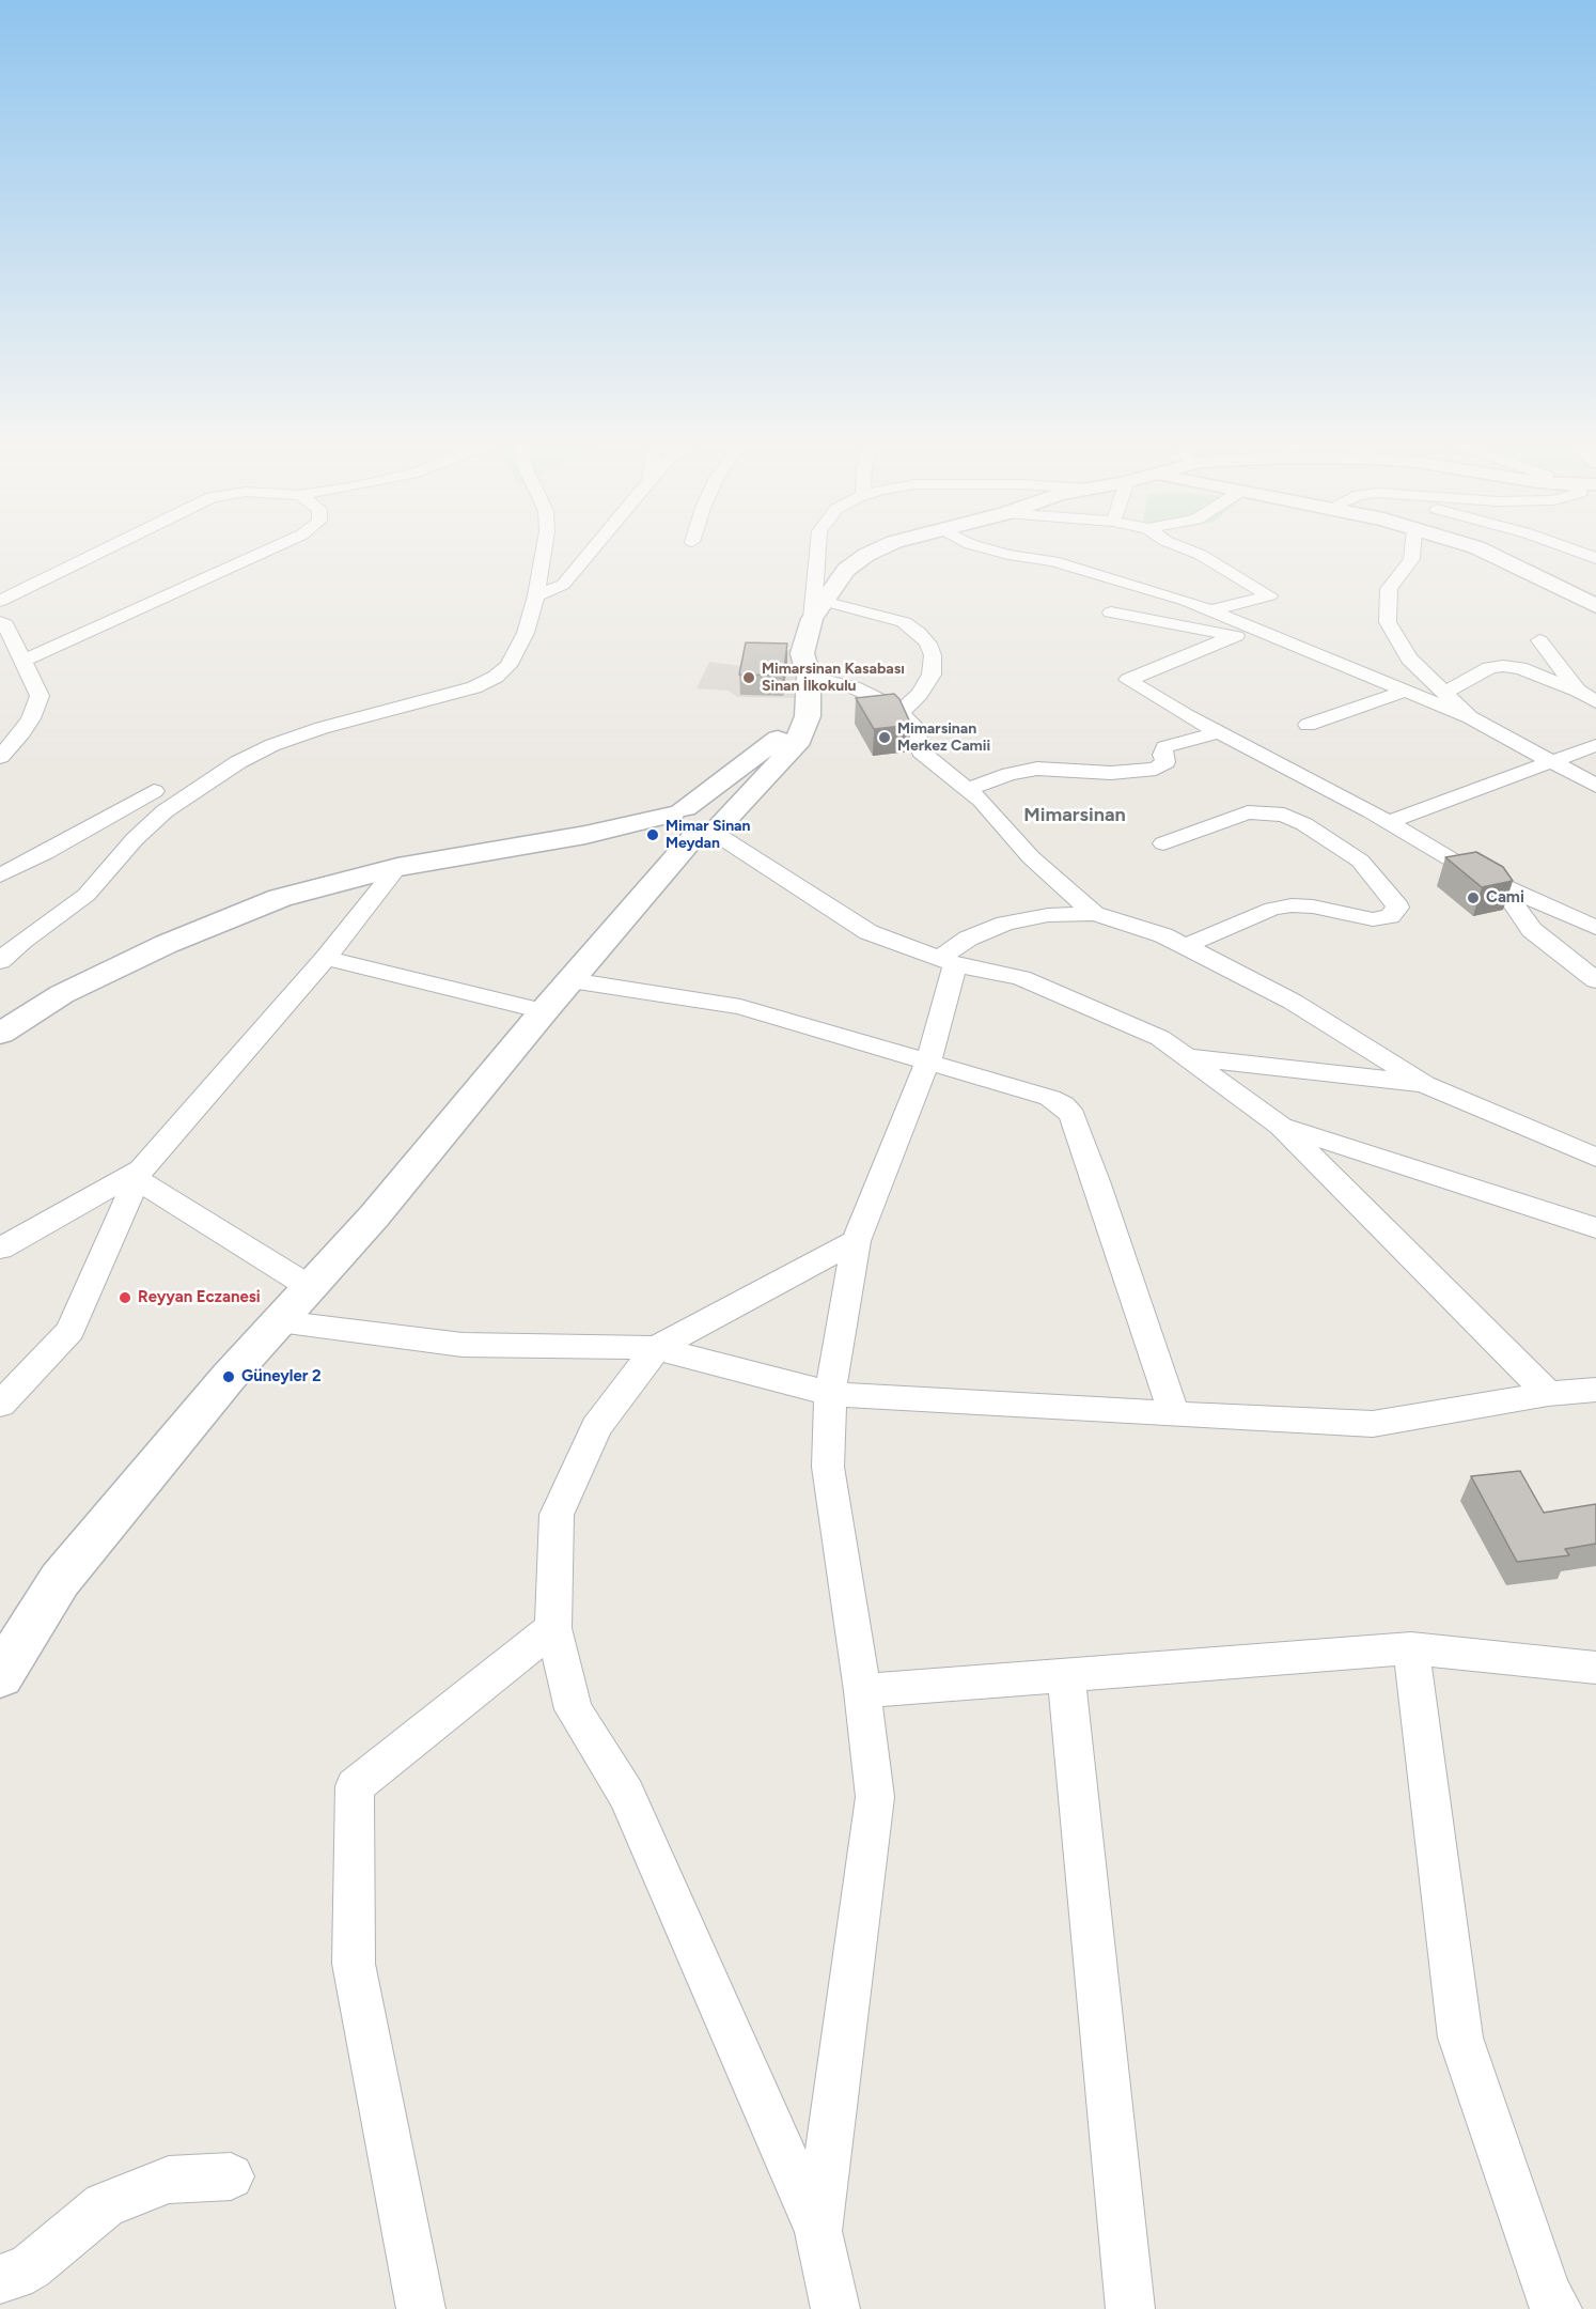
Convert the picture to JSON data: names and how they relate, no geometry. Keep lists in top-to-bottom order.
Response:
{
  "districts": ["Mimarsinan"],
  "places": [
    "Mimarsinan Kasabası Sinan İlkokulu",
    "Mimarsinan Merkez Camii",
    "Mimar Sinan Meydan",
    "Cami",
    "Reyyan Eczanesi",
    "Güneyler 2"
  ]
}
